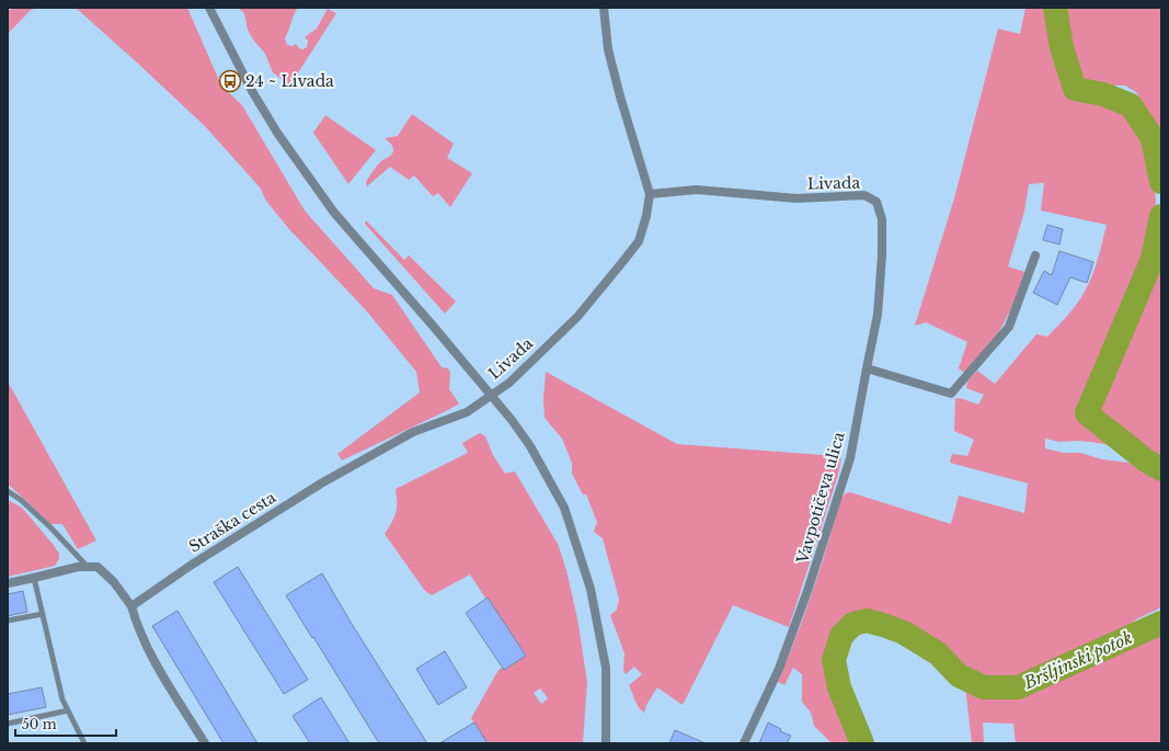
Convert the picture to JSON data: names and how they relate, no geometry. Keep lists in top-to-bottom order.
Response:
{
  "streets": {
    "street": ["Livada", "Vavpotičeva ulica", "Straška cesta"]
  },
  "crossings": [
    ["Livada", "Vavpotičeva ulica"],
    ["Livada", "Straška cesta"]
  ],
  "water": ["Bršljinski potok"],
  "places": {
    "bus stop": ["24 ~ Livada"]
  },
  "scale_bar": "50 m"
}
